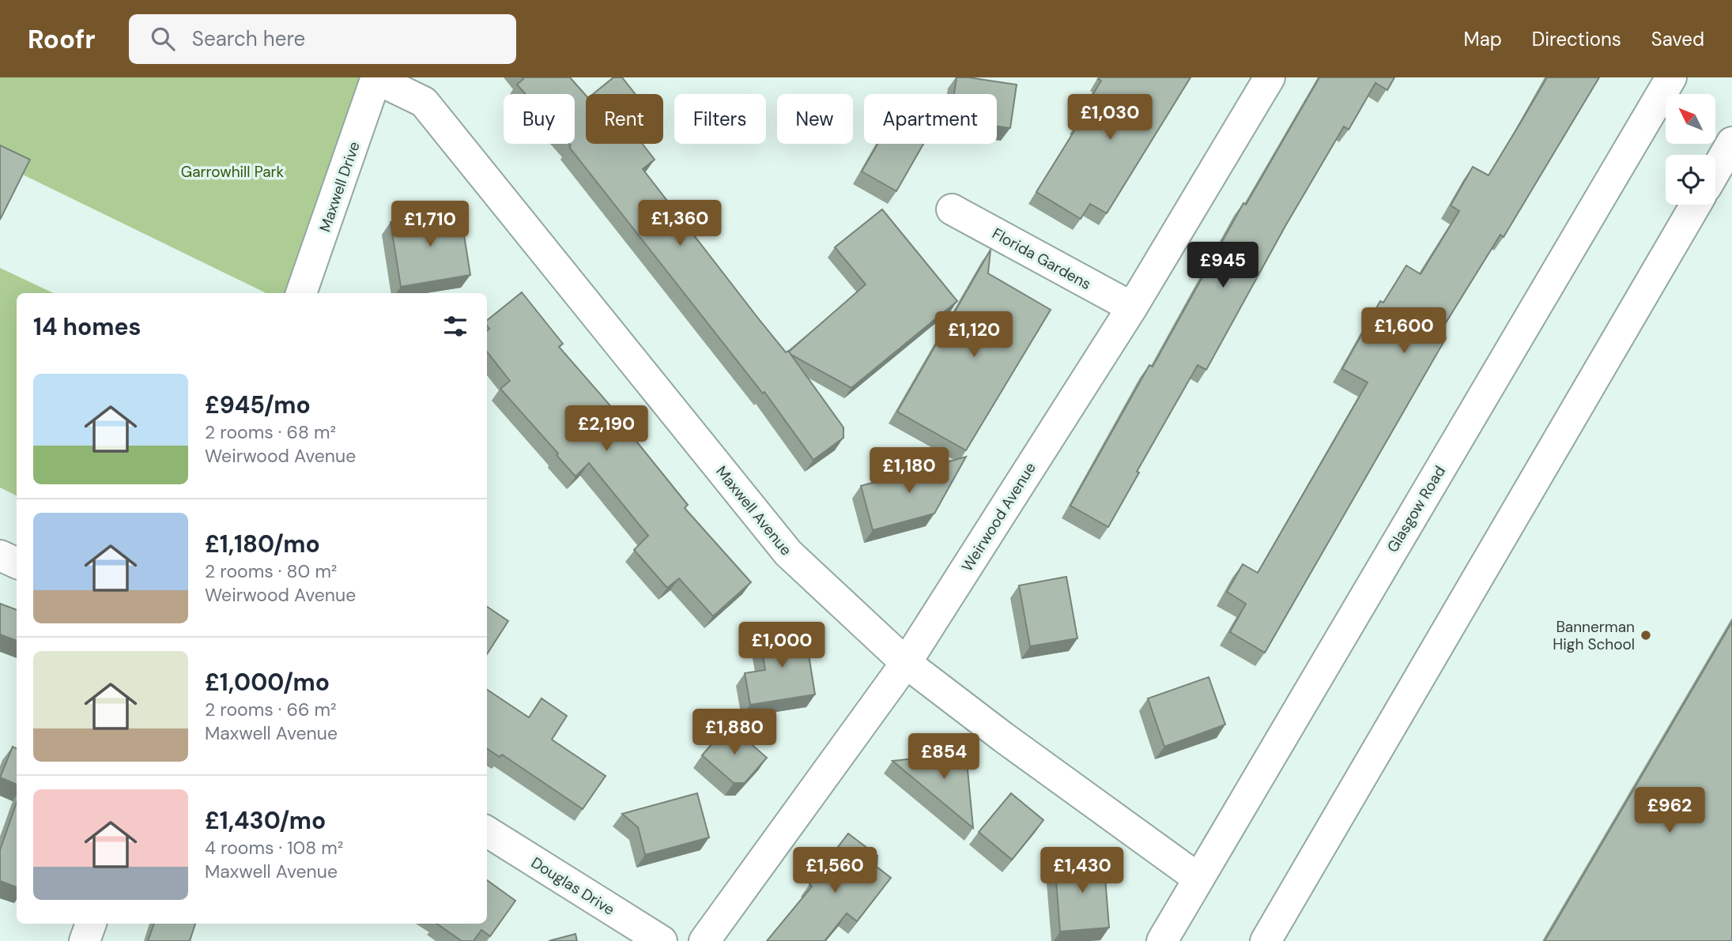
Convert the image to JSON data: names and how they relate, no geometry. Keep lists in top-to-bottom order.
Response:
{
  "streets": {
    "street": [
      "Maxwell Drive",
      "Florida Gardens",
      "Glasgow Road",
      "Maxwell Avenue",
      "Weirwood Avenue",
      "Douglas Drive"
    ]
  },
  "crossings": [
    ["Maxwell Drive", "Maxwell Avenue"],
    ["Florida Gardens", "Weirwood Avenue"],
    ["Glasgow Road", "Maxwell Avenue"],
    ["Maxwell Avenue", "Weirwood Avenue"]
  ],
  "parks": ["Garrowhill Park"],
  "places": ["Bannerman High School"],
  "north": "top left",
  "page": {
    "header": "Roofr",
    "search": "Search here",
    "nav": ["Map", "Directions", "Saved"],
    "price": [
      "£1,030",
      "£1,360",
      "£1,710",
      "£945",
      "£1,600",
      "£1,120",
      "£2,190",
      "£1,180",
      "£1,000",
      "£1,880",
      "£854",
      "£962",
      "£1,560",
      "£1,430"
    ],
    "chip": [
      "Buy",
      "Rent",
      "Filters",
      "New",
      "Apartment"
    ],
    "heading": "14 homes",
    "list": [
      {
        "name": "£945/mo",
        "note": "2 rooms · 68 m² · Weirwood Avenue"
      },
      {
        "name": "£1,180/mo",
        "note": "2 rooms · 80 m² · Weirwood Avenue"
      },
      {
        "name": "£1,000/mo",
        "note": "2 rooms · 66 m² · Maxwell Avenue"
      },
      {
        "name": "£1,430/mo",
        "note": "4 rooms · 108 m² · Maxwell Avenue"
      }
    ]
  }
}
